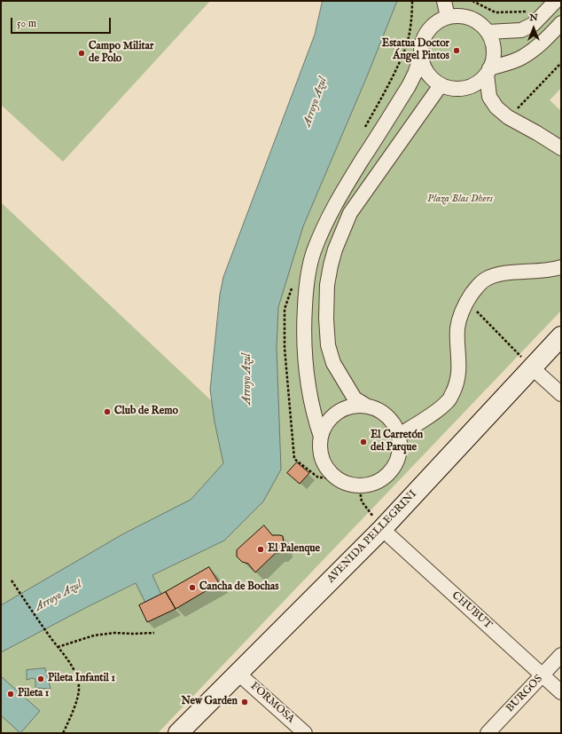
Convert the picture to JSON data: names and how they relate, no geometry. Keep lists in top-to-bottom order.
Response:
{
  "streets": {
    "main road": ["AVENIDA PELLEGRINI"],
    "street": ["CHUBUT", "BURGOS", "FORMOSA"]
  },
  "crossings": [
    ["AVENIDA PELLEGRINI", "CHUBUT"],
    ["AVENIDA PELLEGRINI", "FORMOSA"],
    ["CHUBUT", "BURGOS"]
  ],
  "water": ["Arroyo Azul"],
  "parks": ["Plaza Blas Dhers"],
  "places": [
    "Estatua Doctor Ángel Pintos",
    "Campo Militar de Polo",
    "Club de Remo",
    "El Carretón del Parque",
    "El Palenque",
    "Cancha de Bochas",
    "Pileta Infantil 1",
    "Pileta 1",
    "New Garden"
  ],
  "scale_bar": "50 m",
  "north": "top"
}
